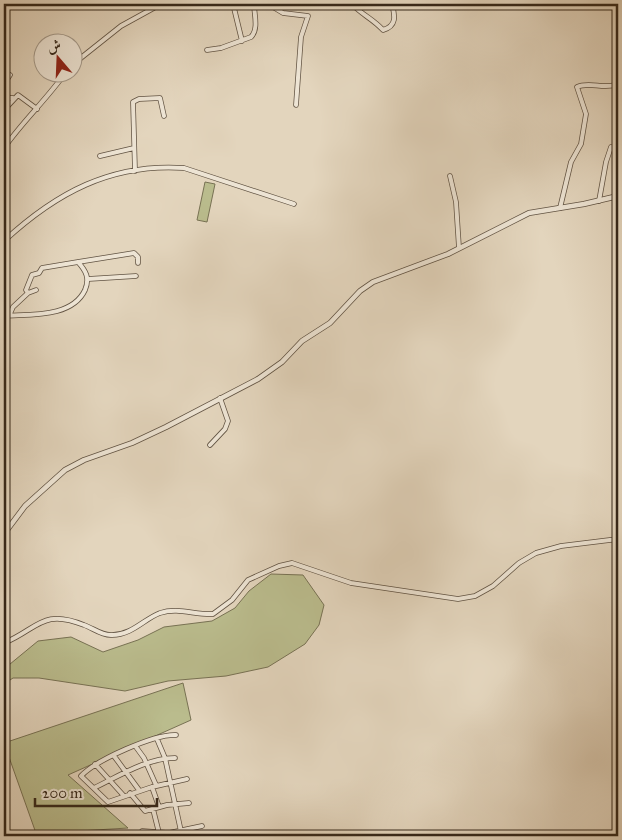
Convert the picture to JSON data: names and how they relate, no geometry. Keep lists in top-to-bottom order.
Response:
{
  "scale_bar": "200 m",
  "north": "top"
}
